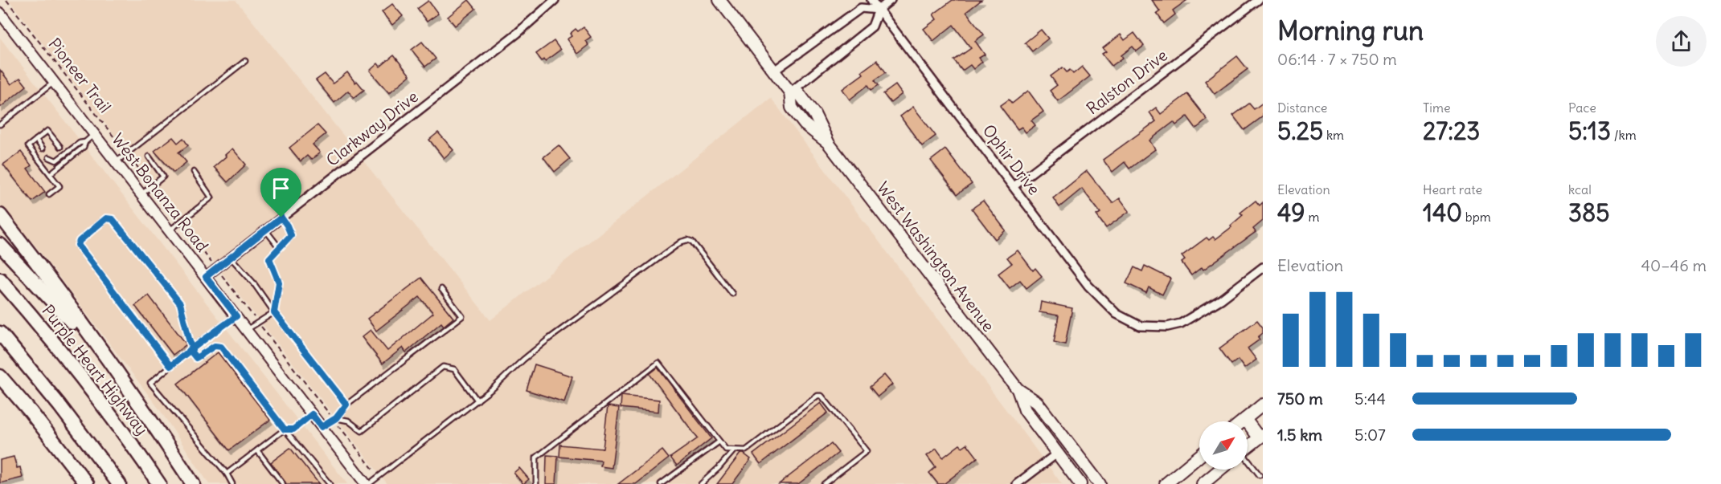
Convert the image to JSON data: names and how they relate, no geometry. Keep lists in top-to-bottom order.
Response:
{
  "streets": {
    "highway": ["Purple Heart Highway"],
    "main road": ["West Bonanza Road", "West Washington Avenue"],
    "street": ["Ralston Drive", "Clarkway Drive", "Ophir Drive"],
    "path": ["Pioneer Trail"]
  },
  "crossings": [
    ["Pioneer Trail", "Clarkway Drive"],
    ["Ralston Drive", "Ophir Drive"],
    ["Clarkway Drive", "West Bonanza Road"]
  ],
  "north": "top right",
  "page": {
    "heading": ["Morning run", "06:14 · 7 × 750 m"],
    "stats": [
      ["Distance", "5.25 km"],
      ["Time", "27:23"],
      ["Pace", "5:13 /km"],
      ["Elevation", "49 m"],
      ["Heart rate", "140 bpm"],
      ["kcal", "385"]
    ],
    "chart": ["Elevation", "40–46 m"],
    "list": [
      {
        "name": "750 m",
        "note": "5:44"
      },
      {
        "name": "1.5 km",
        "note": "5:07"
      }
    ]
  }
}
